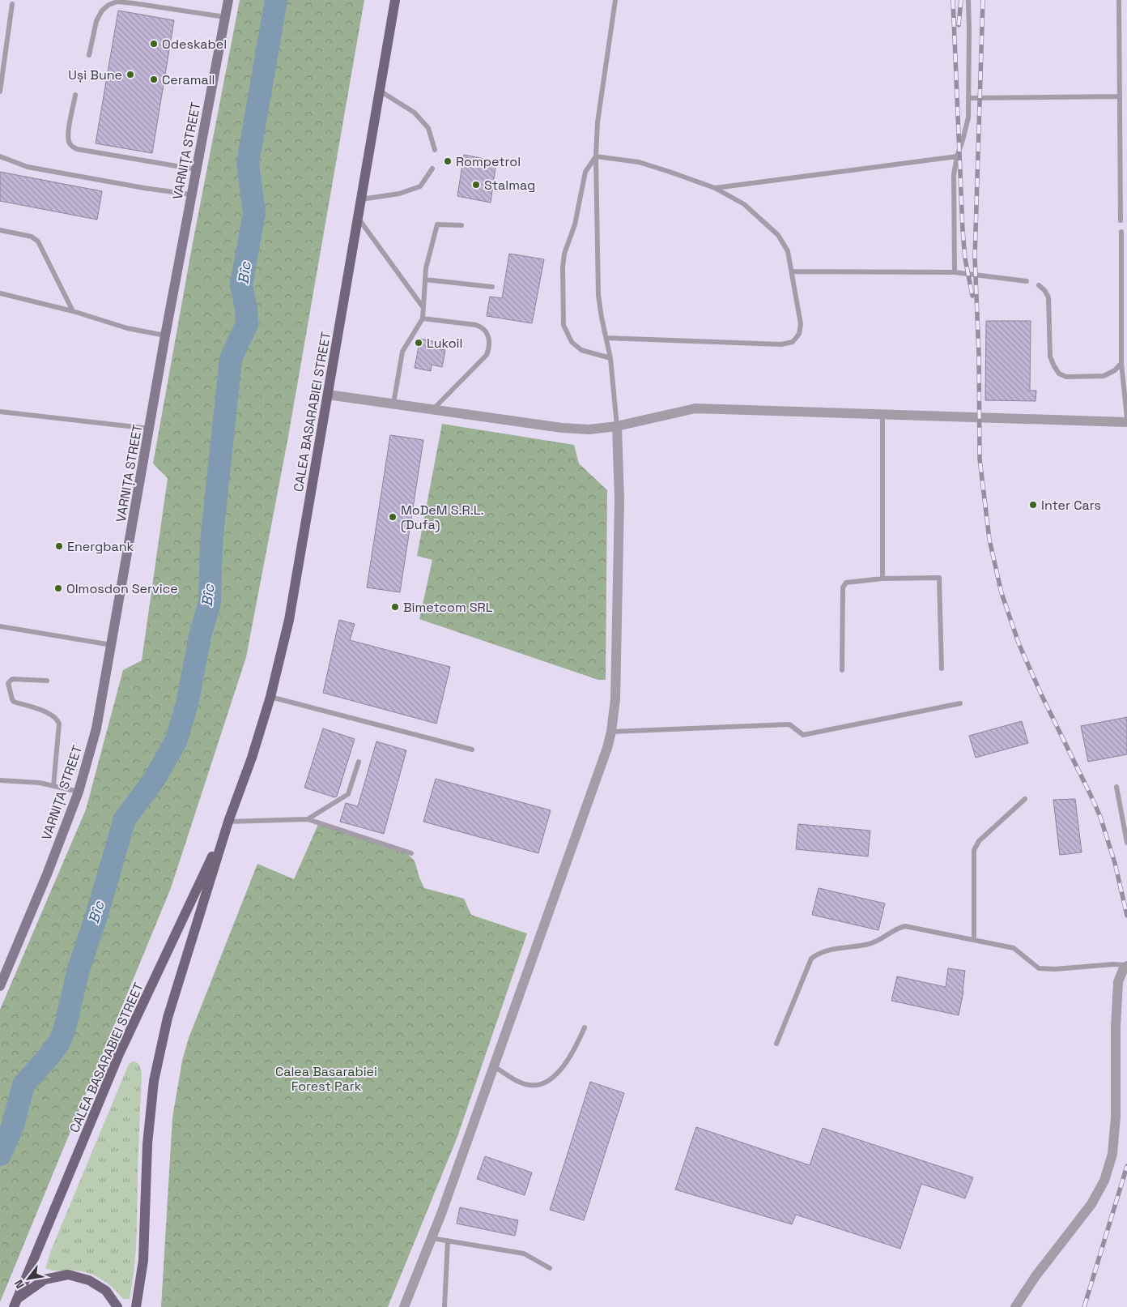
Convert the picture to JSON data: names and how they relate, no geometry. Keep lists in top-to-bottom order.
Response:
{
  "streets": {
    "main road": ["CALEA BASARABIEI STREET"],
    "street": ["VARNIȚA STREET"]
  },
  "water": ["Bîc"],
  "parks": ["Calea Basarabiei Forest Park"],
  "places": [
    "Odeskabel",
    "Uși Bune",
    "Ceramall",
    "Rompetrol",
    "Stalmag",
    "Lukoil",
    "Inter Cars",
    "MoDeM S.R.L. (Dufa)",
    "Energbank",
    "Olmosdon Service",
    "Bimetcom SRL"
  ],
  "north": "bottom left"
}
